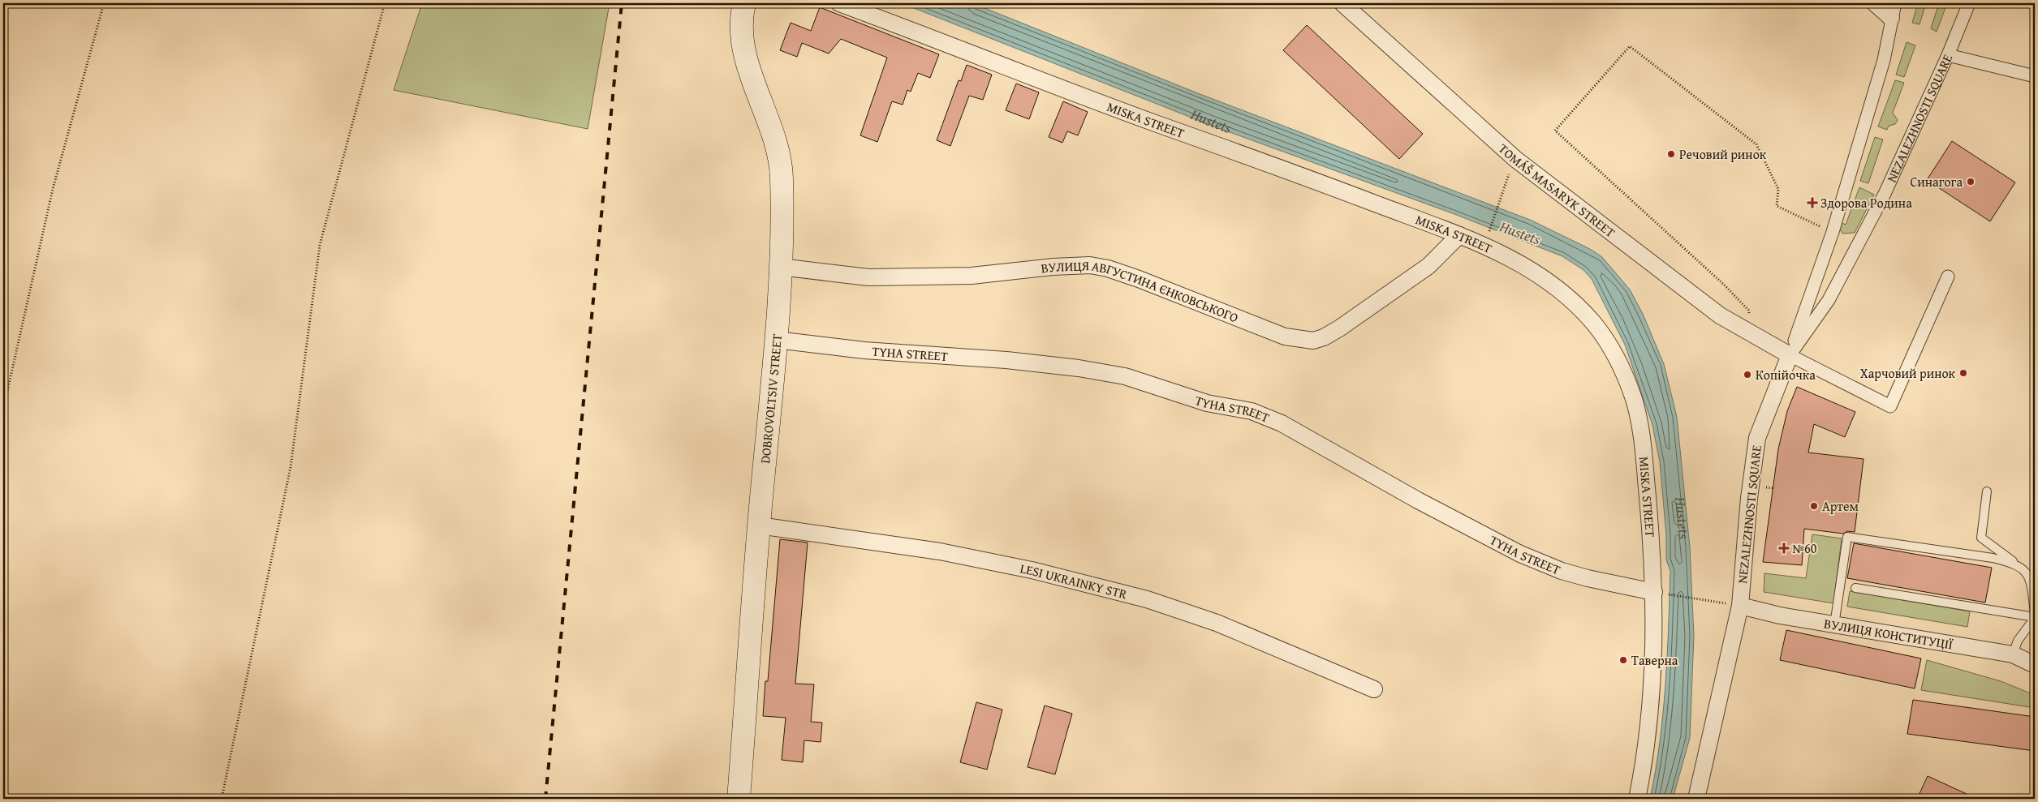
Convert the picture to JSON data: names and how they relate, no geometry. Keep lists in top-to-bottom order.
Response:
{
  "streets": {
    "main road": ["DOBROVOLTSIV STREET"],
    "street": [
      "NEZALEZHNOSTI SQUARE",
      "MISKA STREET",
      "TOMÁŠ MASARYK STREET",
      "ВУЛИЦЯ АВГУСТИНА ЄНКОВСЬКОГО",
      "TYHA STREET",
      "LESI UKRAINKY STR",
      "ВУЛИЦЯ КОНСТИТУЦІЇ"
    ]
  },
  "crossings": [
    ["NEZALEZHNOSTI SQUARE", "TOMÁŠ MASARYK STREET"],
    ["NEZALEZHNOSTI SQUARE", "ВУЛИЦЯ КОНСТИТУЦІЇ"],
    ["MISKA STREET", "ВУЛИЦЯ АВГУСТИНА ЄНКОВСЬКОГО"],
    ["MISKA STREET", "TYHA STREET"],
    ["ВУЛИЦЯ АВГУСТИНА ЄНКОВСЬКОГО", "DOBROVOLTSIV STREET"],
    ["TYHA STREET", "DOBROVOLTSIV STREET"],
    ["DOBROVOLTSIV STREET", "LESI UKRAINKY STR"]
  ],
  "water": ["Hustets"],
  "places": {
    "other": [
      "Речовий ринок",
      "Синагога",
      "Харчовий ринок",
      "Копійочка",
      "Артем",
      "Таверна"
    ],
    "health": ["Здорова Родина", "№60"]
  }
}
